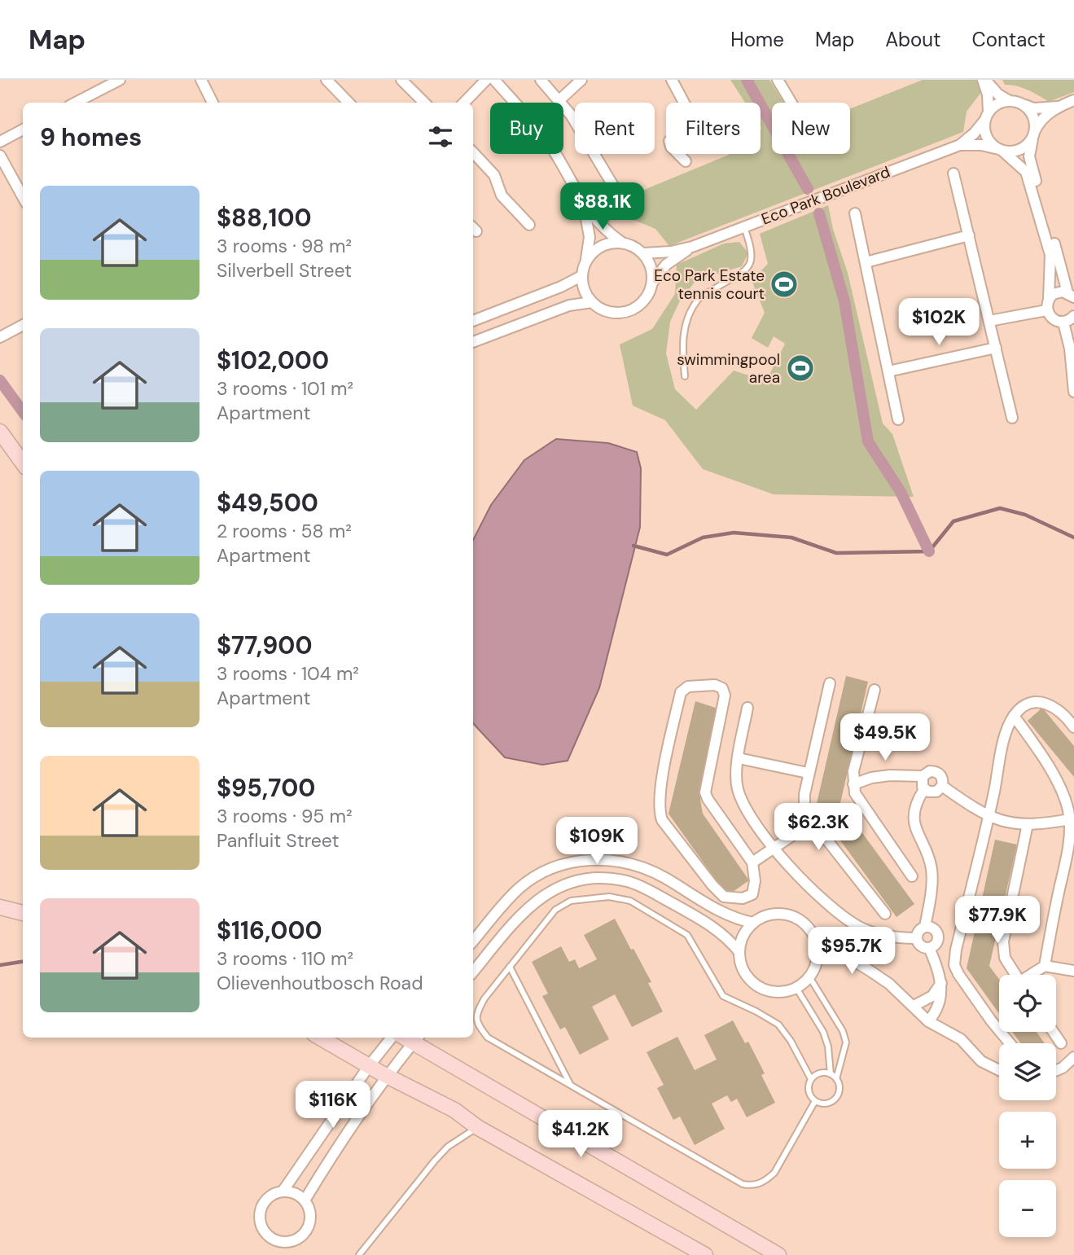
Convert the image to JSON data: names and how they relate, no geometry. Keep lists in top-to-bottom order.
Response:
{
  "streets": {
    "street": ["Eco Park Boulevard"]
  },
  "places": {
    "sports": ["Eco Park Estate tennis court", "swimmingpool area"]
  },
  "page": {
    "header": "Map",
    "nav": [
      "Home",
      "Map",
      "About",
      "Contact"
    ],
    "chip": [
      "Buy",
      "Rent",
      "Filters",
      "New"
    ],
    "heading": "9 homes",
    "list": [
      {
        "name": "$88,100",
        "note": "3 rooms · 98 m² · Silverbell Street"
      },
      {
        "name": "$102,000",
        "note": "3 rooms · 101 m² · Apartment"
      },
      {
        "name": "$49,500",
        "note": "2 rooms · 58 m² · Apartment"
      },
      {
        "name": "$77,900",
        "note": "3 rooms · 104 m² · Apartment"
      },
      {
        "name": "$95,700",
        "note": "3 rooms · 95 m² · Panfluit Street"
      },
      {
        "name": "$116,000",
        "note": "3 rooms · 110 m² · Olievenhoutbosch Road"
      }
    ],
    "price": [
      "$88.1K",
      "$102K",
      "$49.5K",
      "$62.3K",
      "$109K",
      "$77.9K",
      "$95.7K",
      "$116K",
      "$41.2K"
    ],
    "map_buttons": ["+", "−"]
  }
}
